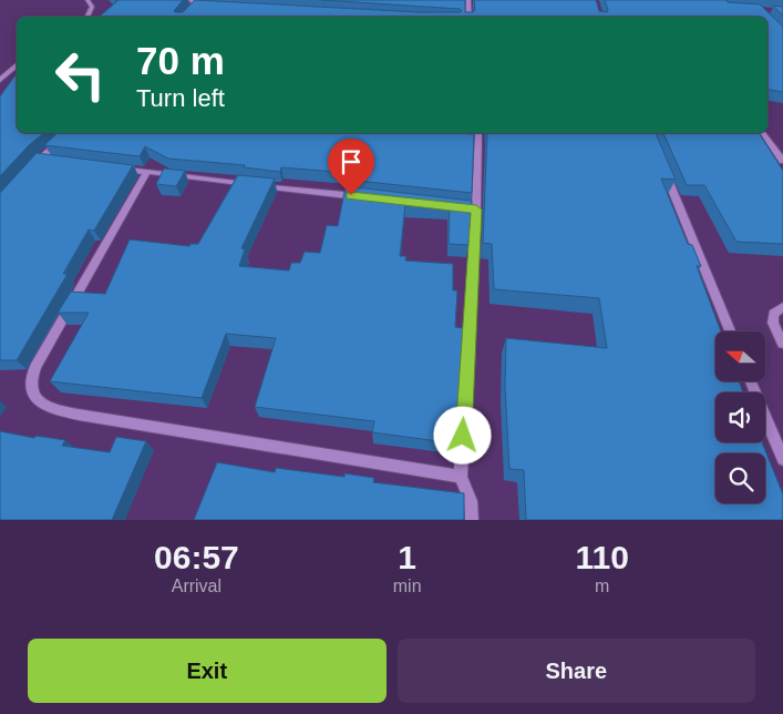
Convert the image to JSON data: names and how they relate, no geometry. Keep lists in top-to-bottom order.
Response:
{
  "north": "left",
  "page": {
    "turn": ["70 m", "Turn left"],
    "eta": [
      "06:57",
      "Arrival",
      "1",
      "min",
      "110",
      "m"
    ],
    "buttons": ["Exit", "Share"]
  }
}
